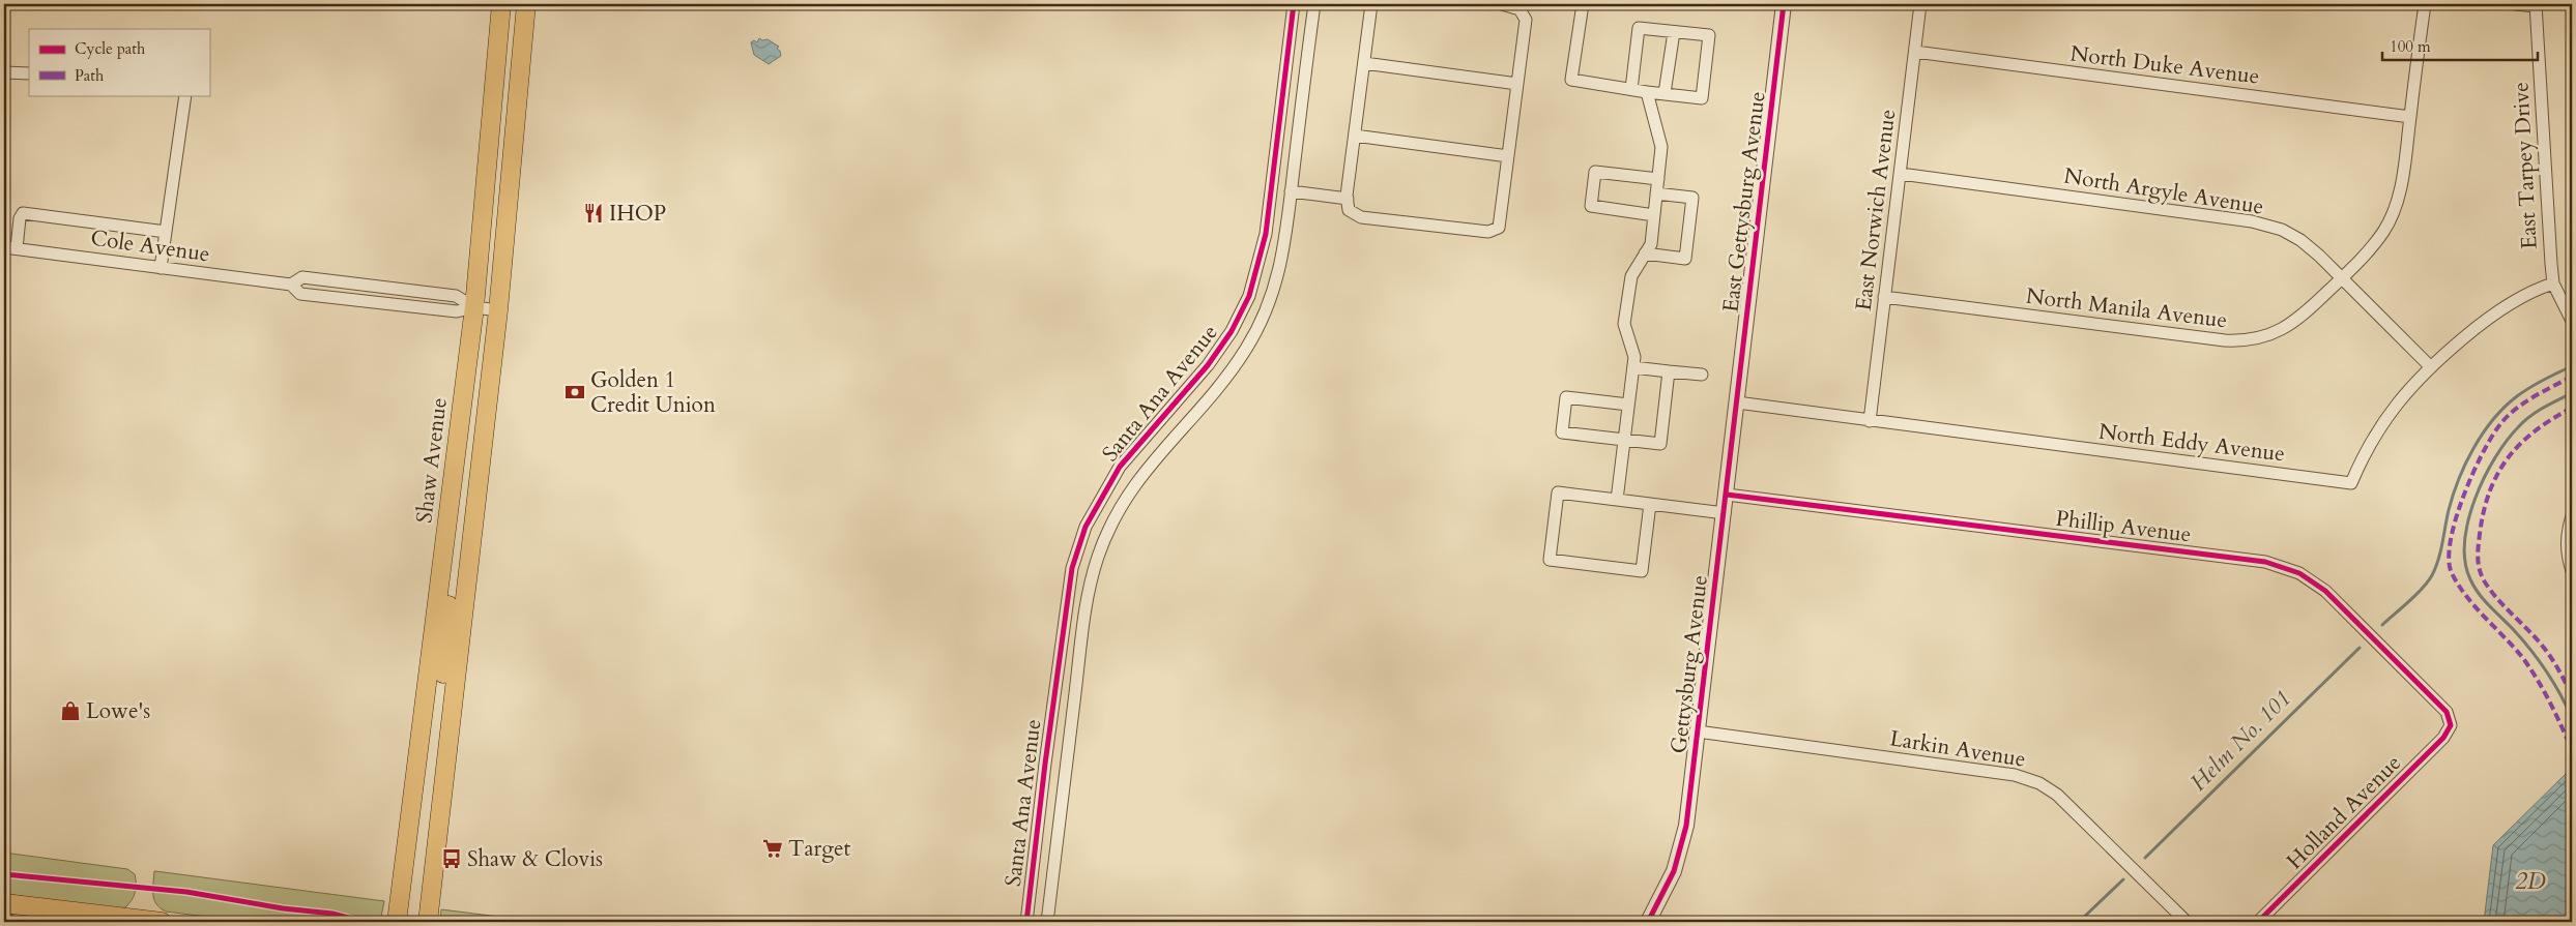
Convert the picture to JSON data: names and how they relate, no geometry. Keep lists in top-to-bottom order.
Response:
{
  "streets": {
    "main road": ["Shaw Avenue"],
    "street": [
      "North Duke Avenue",
      "East Tarpey Drive",
      "North Argyle Avenue",
      "East Gettysburg Avenue",
      "East Norwich Avenue",
      "Cole Avenue",
      "North Manila Avenue",
      "Santa Ana Avenue",
      "North Eddy Avenue",
      "Phillip Avenue",
      "Gettysburg Avenue",
      "Larkin Avenue",
      "Holland Avenue"
    ]
  },
  "crossings": [
    ["North Duke Avenue", "East Norwich Avenue"],
    ["North Duke Avenue", "North Manila Avenue"],
    ["East Tarpey Drive", "North Eddy Avenue"],
    ["North Argyle Avenue", "East Norwich Avenue"],
    ["North Argyle Avenue", "North Manila Avenue"],
    ["North Argyle Avenue", "North Eddy Avenue"],
    ["East Gettysburg Avenue", "North Eddy Avenue"],
    ["East Gettysburg Avenue", "Gettysburg Avenue"],
    ["East Norwich Avenue", "North Manila Avenue"],
    ["East Norwich Avenue", "North Eddy Avenue"],
    ["Cole Avenue", "Shaw Avenue"],
    ["North Eddy Avenue", "Gettysburg Avenue"],
    ["Phillip Avenue", "Gettysburg Avenue"],
    ["Phillip Avenue", "Holland Avenue"],
    ["Gettysburg Avenue", "Larkin Avenue"]
  ],
  "water": ["Helm No. 101", "2D"],
  "places": {
    "restaurant": ["IHOP"],
    "bank": ["Golden 1 Credit Union"],
    "shop": ["Lowe's"],
    "supermarket": ["Target"],
    "bus stop": ["Shaw & Clovis"]
  },
  "legend": ["Cycle path", "Path"],
  "scale_bar": "100 m"
}
